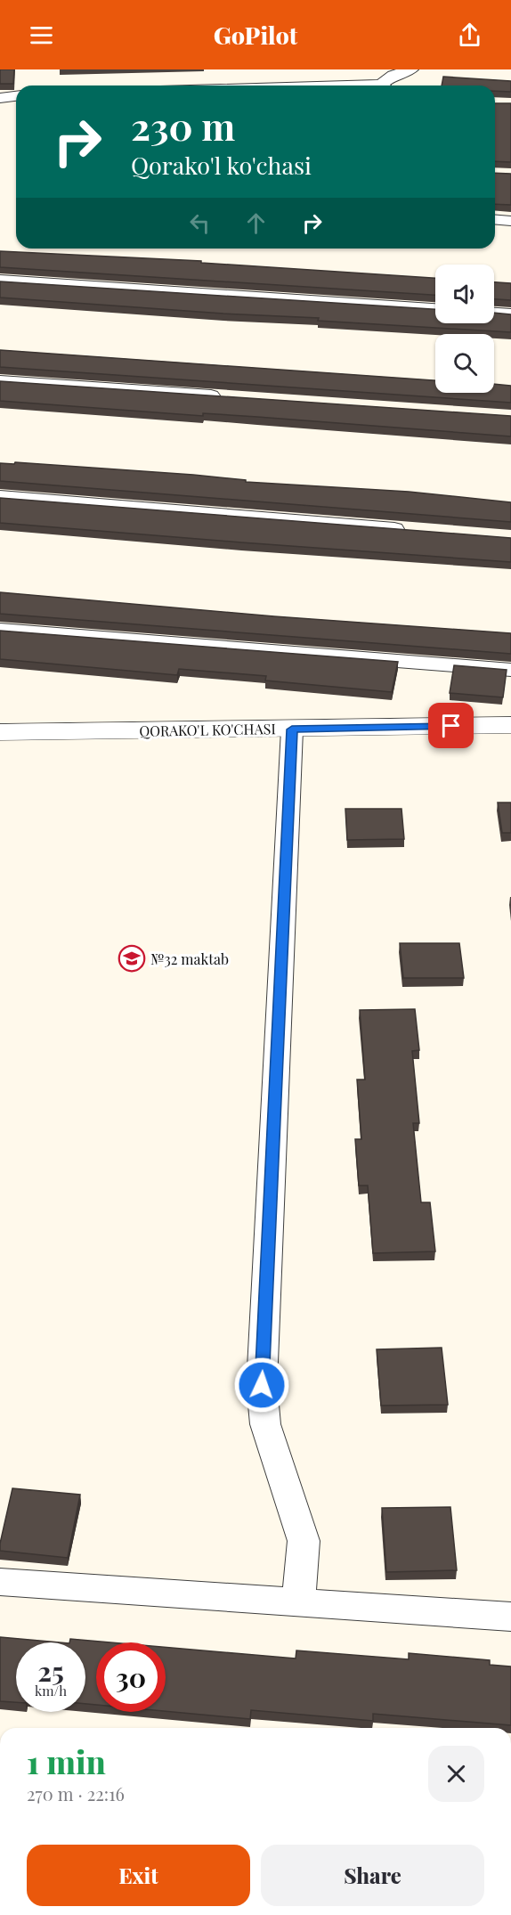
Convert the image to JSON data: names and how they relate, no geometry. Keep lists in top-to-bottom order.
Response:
{
  "streets": {
    "street": ["QORAKO'L KO'CHASI"]
  },
  "places": {
    "school or university": ["№32 maktab"]
  },
  "page": {
    "header": "GoPilot",
    "turn": ["230 m", "Qorako'l ko'chasi"],
    "speed": "25 km/h",
    "limit": "30",
    "heading": ["1 min", "270 m · 22:16"],
    "buttons": ["Exit", "Share"]
  }
}
